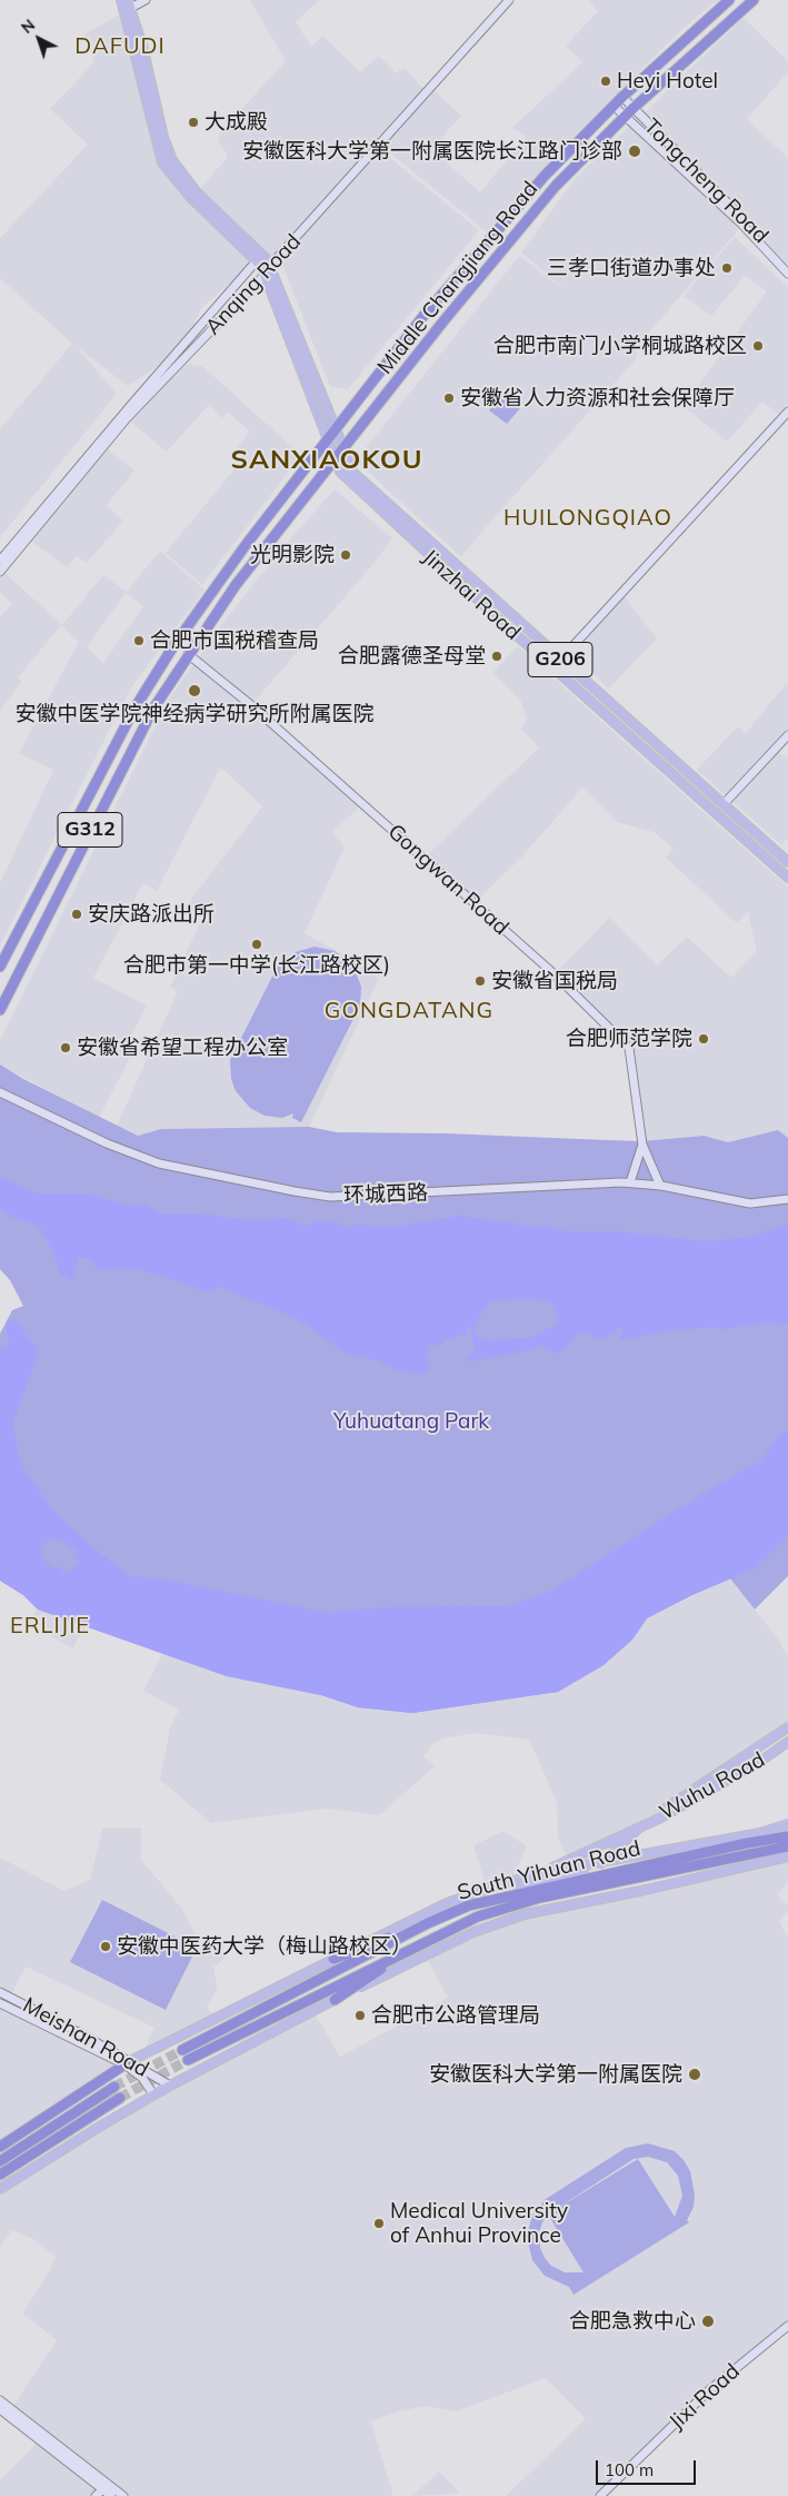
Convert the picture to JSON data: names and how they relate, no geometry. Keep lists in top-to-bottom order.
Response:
{
  "streets": {
    "highway": ["Middle Changjiang Road", "G312", "South Yihuan Road"],
    "main road": ["Jinzhai Road", "G206", "Wuhu Road"],
    "street": [
      "Tongcheng Road",
      "Anqing Road",
      "Gongwan Road",
      "环城西路",
      "Meishan Road",
      "Jixi Road"
    ]
  },
  "crossings": [
    ["Tongcheng Road", "Middle Changjiang Road"],
    ["Middle Changjiang Road", "Jinzhai Road"],
    ["Middle Changjiang Road", "G312"],
    ["Anqing Road", "Jinzhai Road"],
    ["Jinzhai Road", "G312"],
    ["G312", "Gongwan Road"]
  ],
  "districts": [
    "DAFUDI",
    "SANXIAOKOU",
    "HUILONGQIAO",
    "GONGDATANG",
    "ERLIJIE"
  ],
  "parks": ["Yuhuatang Park"],
  "places": [
    "Heyi Hotel",
    "大成殿",
    "安徽医科大学第一附属医院长江路门诊部",
    "三孝口街道办事处",
    "合肥市南门小学桐城路校区",
    "安徽省人力资源和社会保障厅",
    "光明影院",
    "合肥市国税稽查局",
    "合肥露德圣母堂",
    "安徽中医学院神经病学研究所附属医院",
    "安庆路派出所",
    "合肥市第一中学(长江路校区)",
    "安徽省国税局",
    "合肥师范学院",
    "安徽省希望工程办公室",
    "安徽中医药大学（梅山路校区）",
    "合肥市公路管理局",
    "安徽医科大学第一附属医院",
    "Medical University of Anhui Province",
    "合肥急救中心"
  ],
  "scale_bar": "100 m",
  "north": "top left"
}
